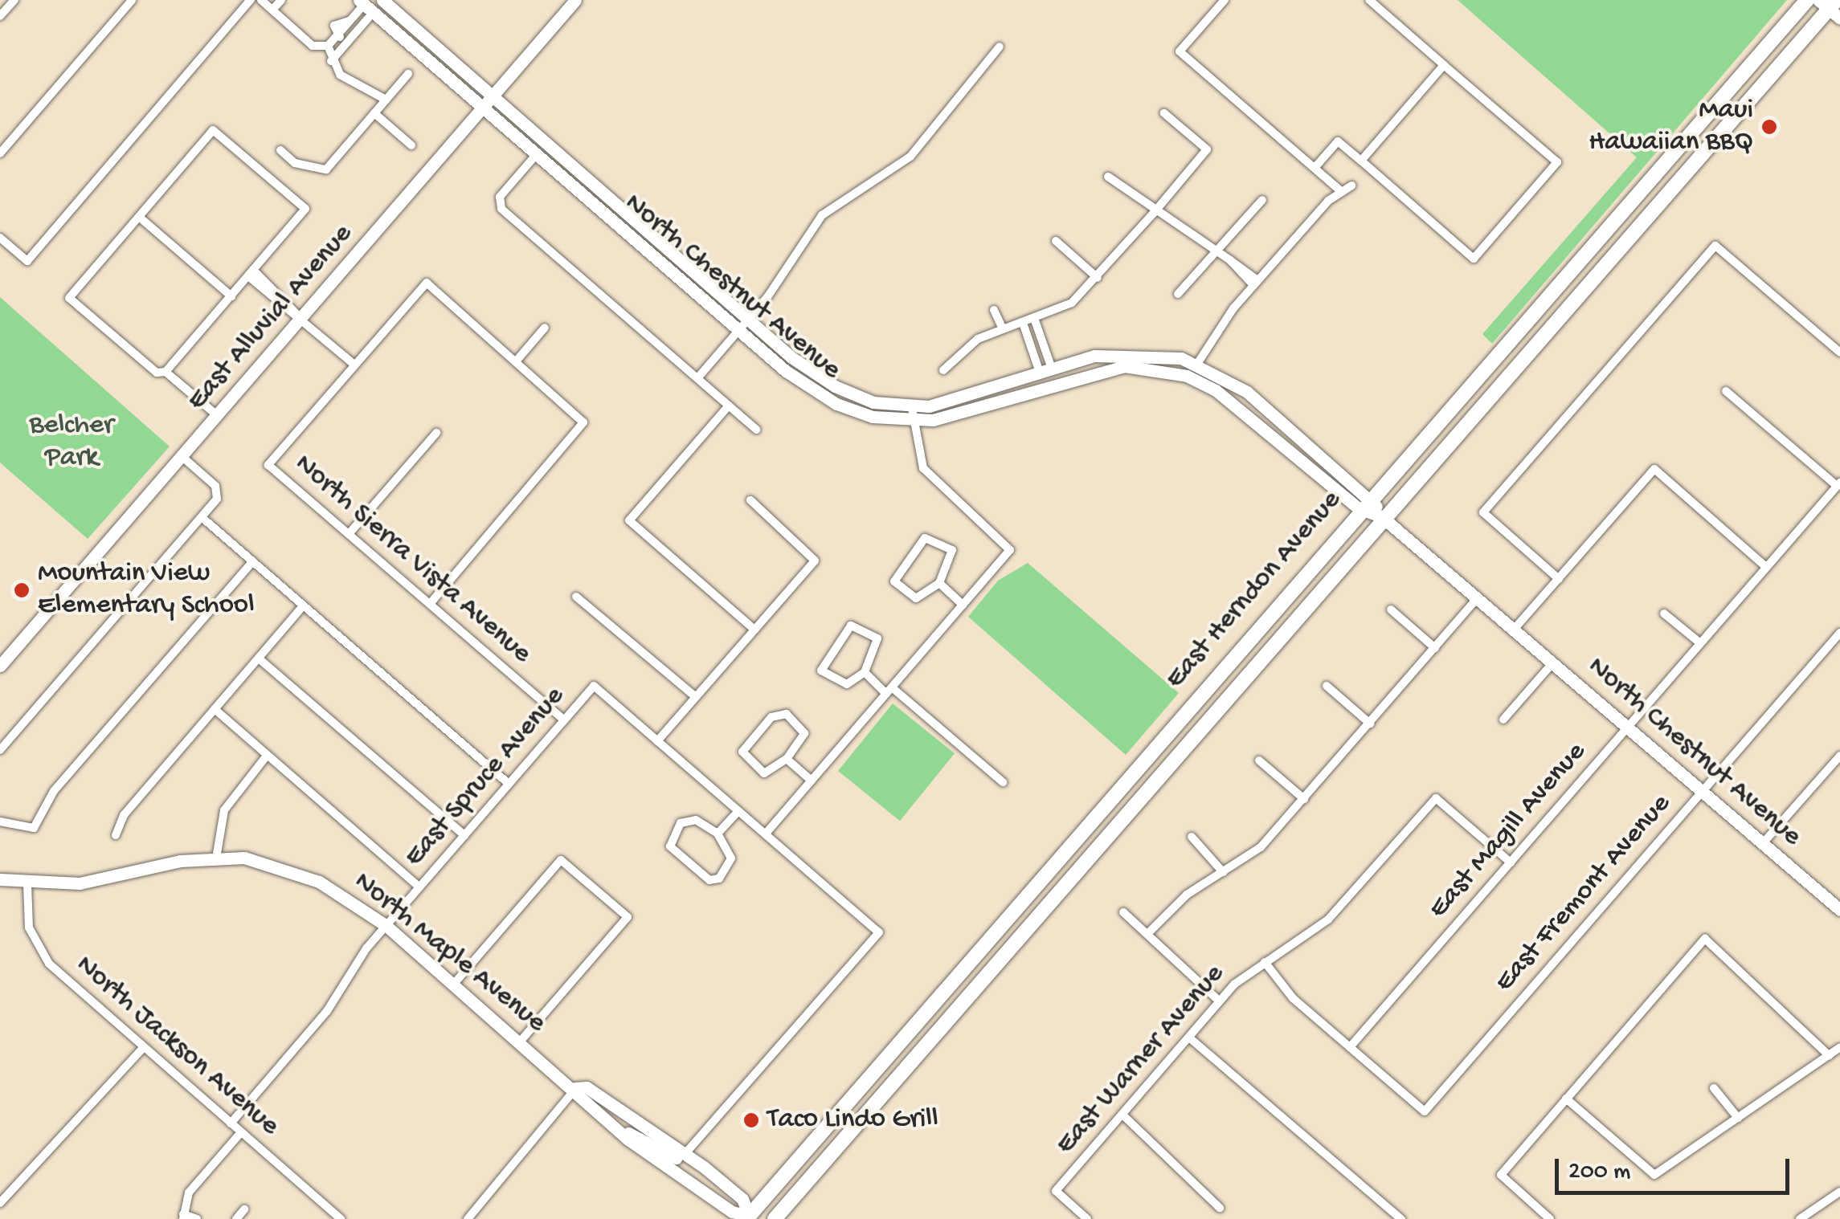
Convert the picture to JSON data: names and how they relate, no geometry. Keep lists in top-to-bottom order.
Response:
{
  "streets": {
    "main road": [
      "North Chestnut Avenue",
      "East Alluvial Avenue",
      "East Herndon Avenue",
      "North Maple Avenue"
    ],
    "street": [
      "North Sierra Vista Avenue",
      "East Spruce Avenue",
      "East Magill Avenue",
      "East Fremont Avenue",
      "North Jackson Avenue",
      "East Warner Avenue"
    ]
  },
  "crossings": [
    ["North Chestnut Avenue", "East Alluvial Avenue"],
    ["North Chestnut Avenue", "East Herndon Avenue"],
    ["North Chestnut Avenue", "East Magill Avenue"],
    ["North Chestnut Avenue", "East Fremont Avenue"],
    ["North Sierra Vista Avenue", "East Spruce Avenue"],
    ["East Herndon Avenue", "North Maple Avenue"],
    ["East Spruce Avenue", "North Maple Avenue"],
    ["East Spruce Avenue", "North Jackson Avenue"],
    ["East Magill Avenue", "East Fremont Avenue"],
    ["East Magill Avenue", "East Warner Avenue"],
    ["North Maple Avenue", "North Jackson Avenue"]
  ],
  "parks": ["Belcher Park"],
  "places": ["Maui Hawaiian BBQ", "Mountain View Elementary School", "Taco Lindo Grill"],
  "scale_bar": "200 m"
}
